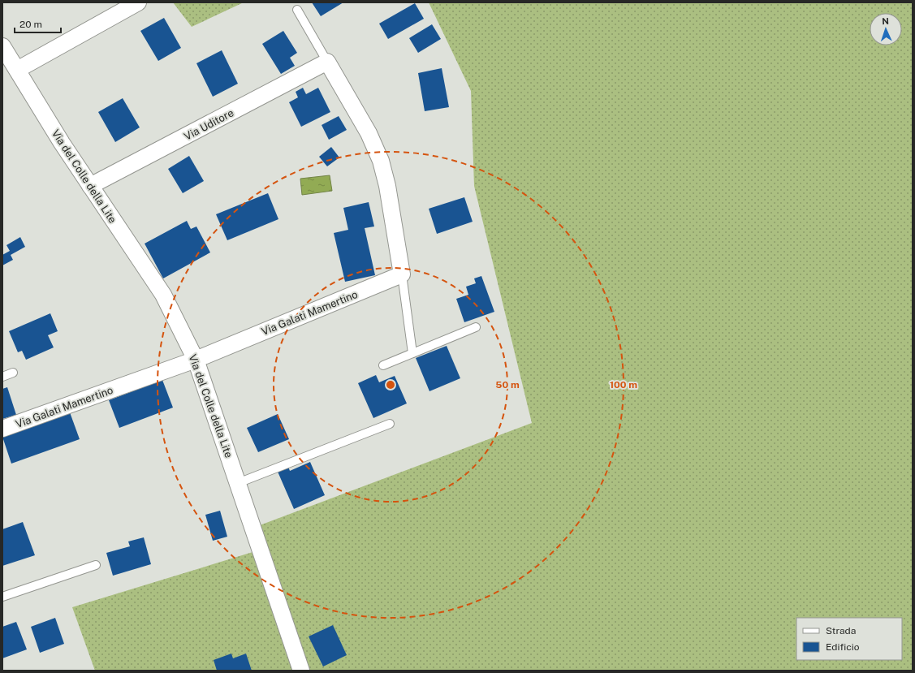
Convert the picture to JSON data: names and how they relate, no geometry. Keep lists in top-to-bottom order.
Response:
{
  "streets": {
    "street": ["Via Uditore", "Via del Colle della Lite", "Via Galati Mamertino"]
  },
  "crossings": [
    ["Via Uditore", "Via del Colle della Lite"],
    ["Via del Colle della Lite", "Via Galati Mamertino"]
  ],
  "legend": ["Strada", "Edificio"],
  "scale_bar": "20 m",
  "north": "top",
  "rings": ["50 m", "100 m"]
}
